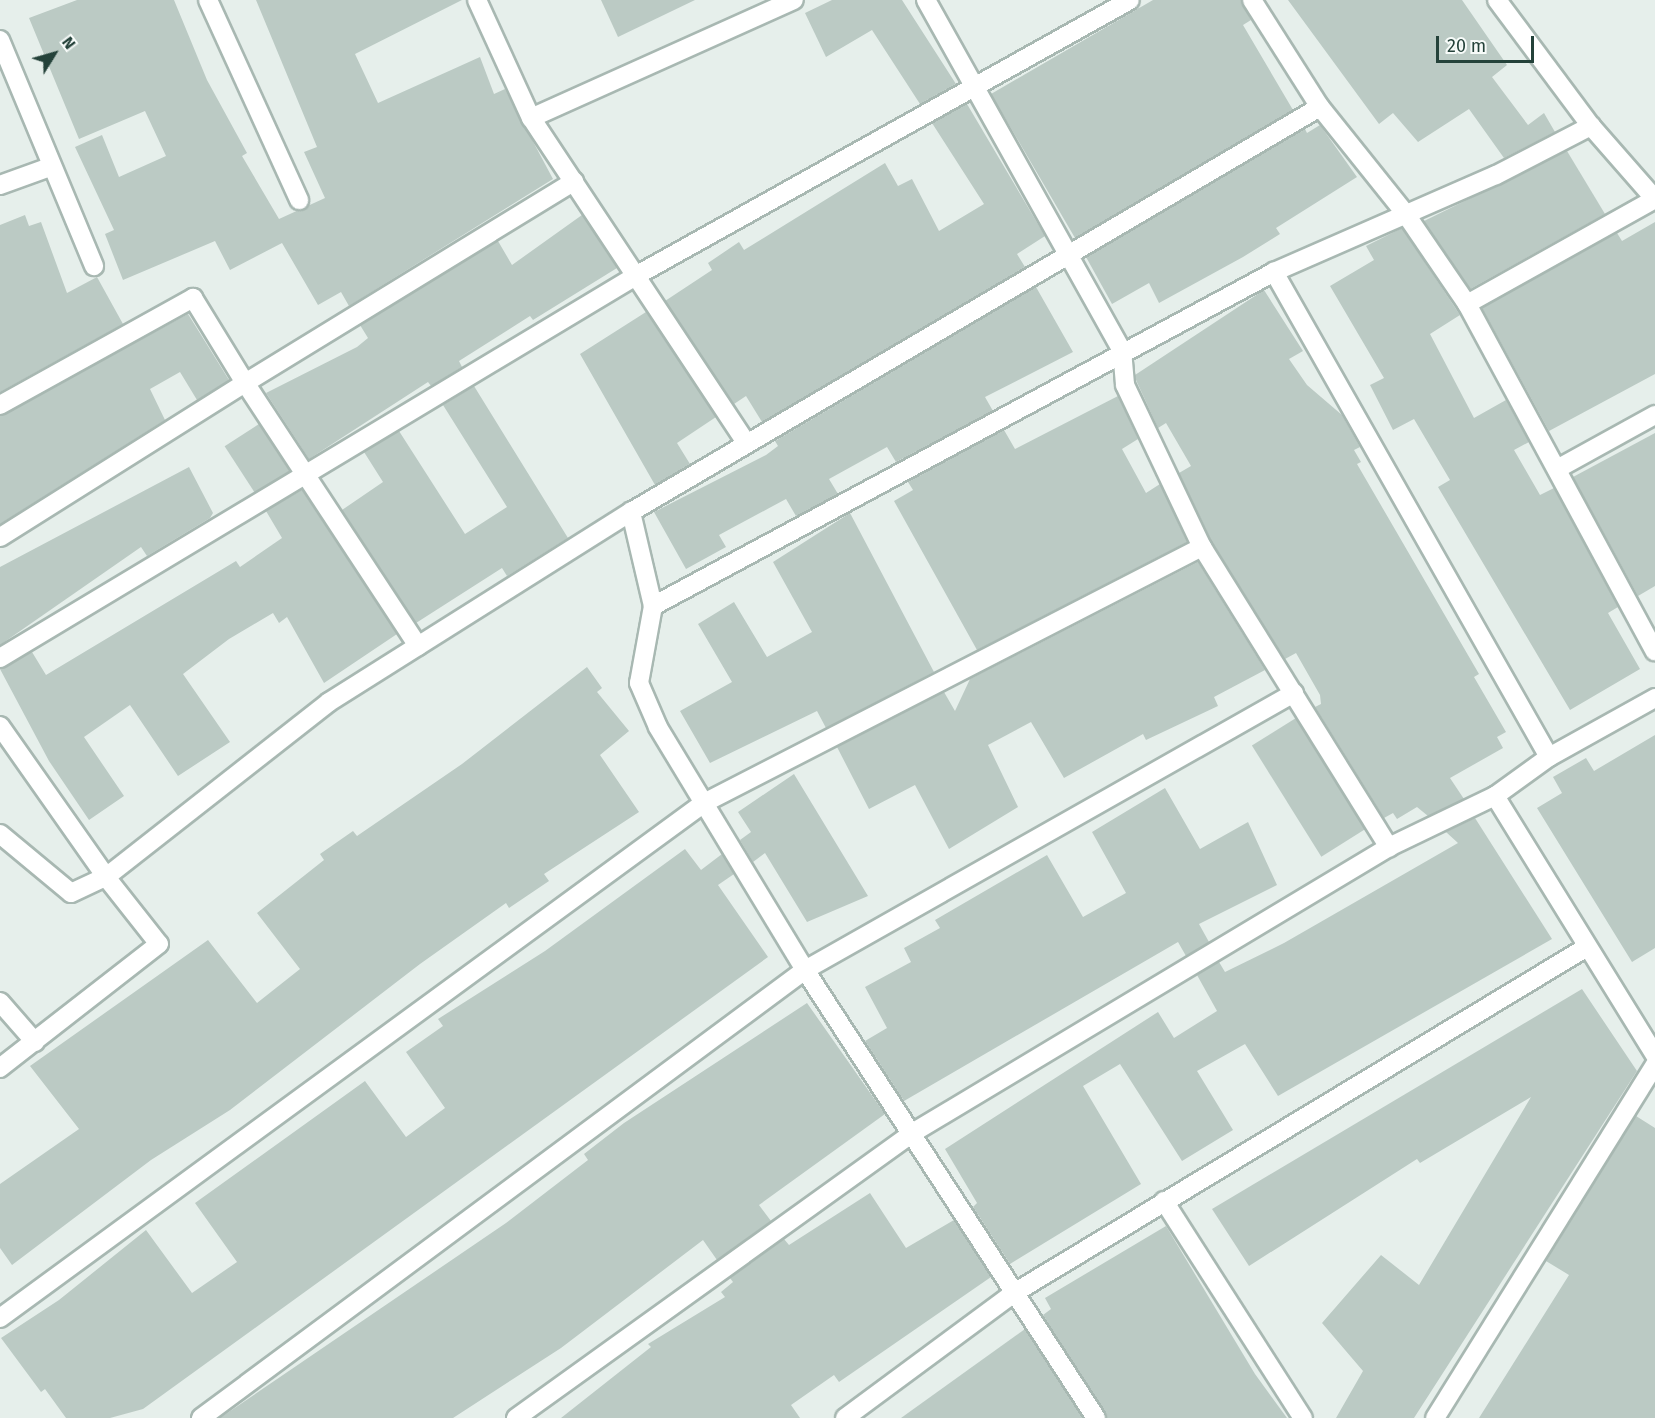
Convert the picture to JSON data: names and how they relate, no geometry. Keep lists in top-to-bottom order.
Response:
{
  "scale_bar": "20 m",
  "north": "top right"
}
